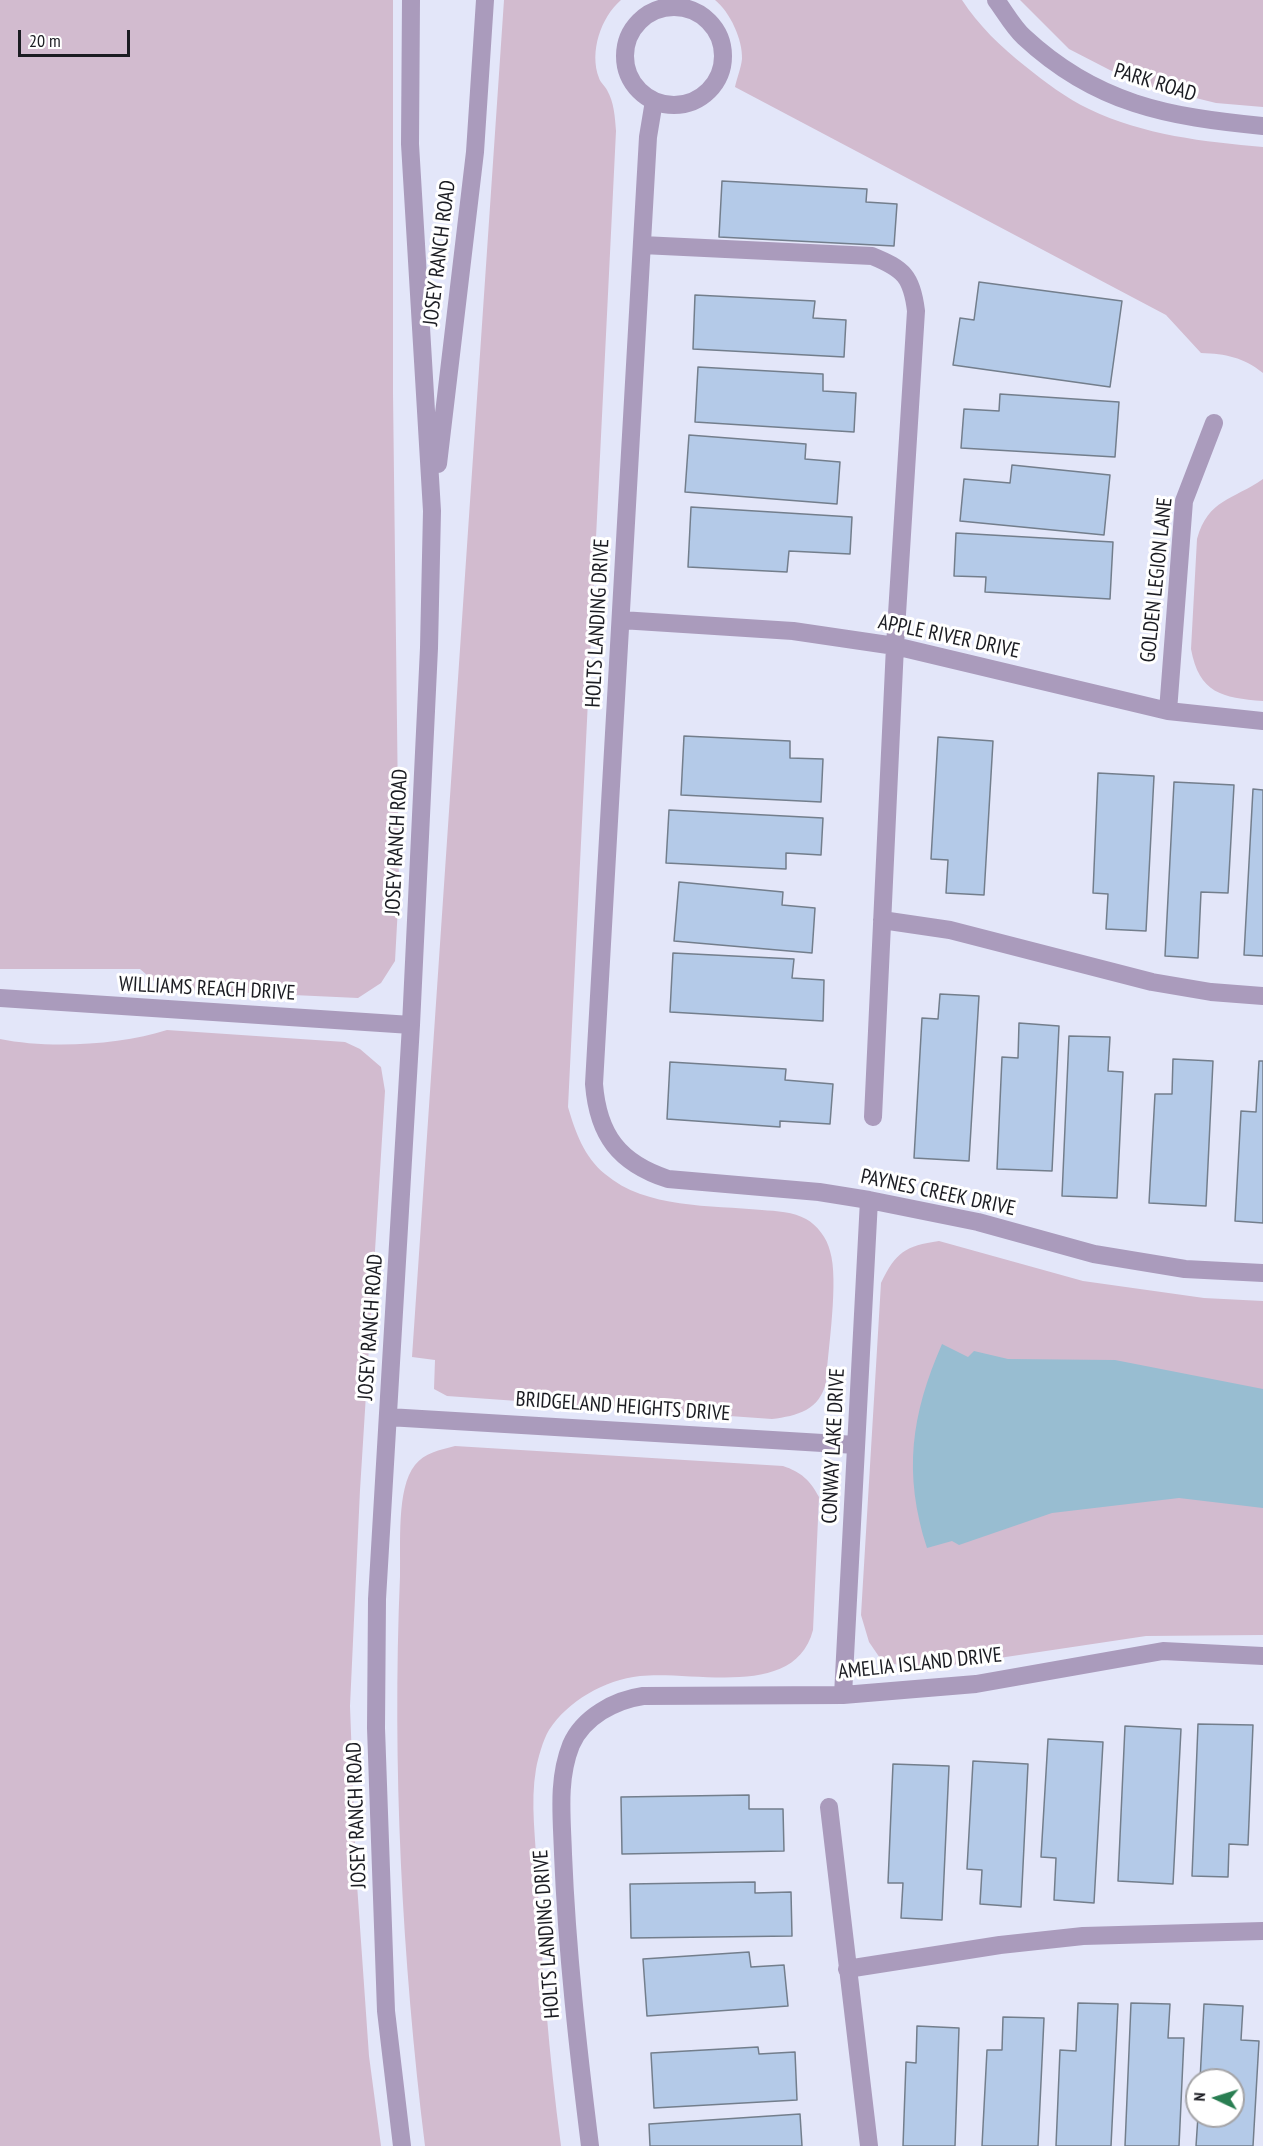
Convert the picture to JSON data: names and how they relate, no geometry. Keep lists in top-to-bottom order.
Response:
{
  "streets": {
    "street": [
      "PARK ROAD",
      "JOSEY RANCH ROAD",
      "GOLDEN LEGION LANE",
      "HOLTS LANDING DRIVE",
      "APPLE RIVER DRIVE",
      "WILLIAMS REACH DRIVE",
      "PAYNES CREEK DRIVE",
      "BRIDGELAND HEIGHTS DRIVE",
      "CONWAY LAKE DRIVE",
      "AMELIA ISLAND DRIVE"
    ]
  },
  "crossings": [
    ["JOSEY RANCH ROAD", "WILLIAMS REACH DRIVE"],
    ["JOSEY RANCH ROAD", "BRIDGELAND HEIGHTS DRIVE"],
    ["GOLDEN LEGION LANE", "APPLE RIVER DRIVE"],
    ["HOLTS LANDING DRIVE", "APPLE RIVER DRIVE"],
    ["HOLTS LANDING DRIVE", "PAYNES CREEK DRIVE"],
    ["HOLTS LANDING DRIVE", "AMELIA ISLAND DRIVE"],
    ["PAYNES CREEK DRIVE", "CONWAY LAKE DRIVE"],
    ["BRIDGELAND HEIGHTS DRIVE", "CONWAY LAKE DRIVE"],
    ["CONWAY LAKE DRIVE", "AMELIA ISLAND DRIVE"]
  ],
  "scale_bar": "20 m",
  "north": "left"
}
